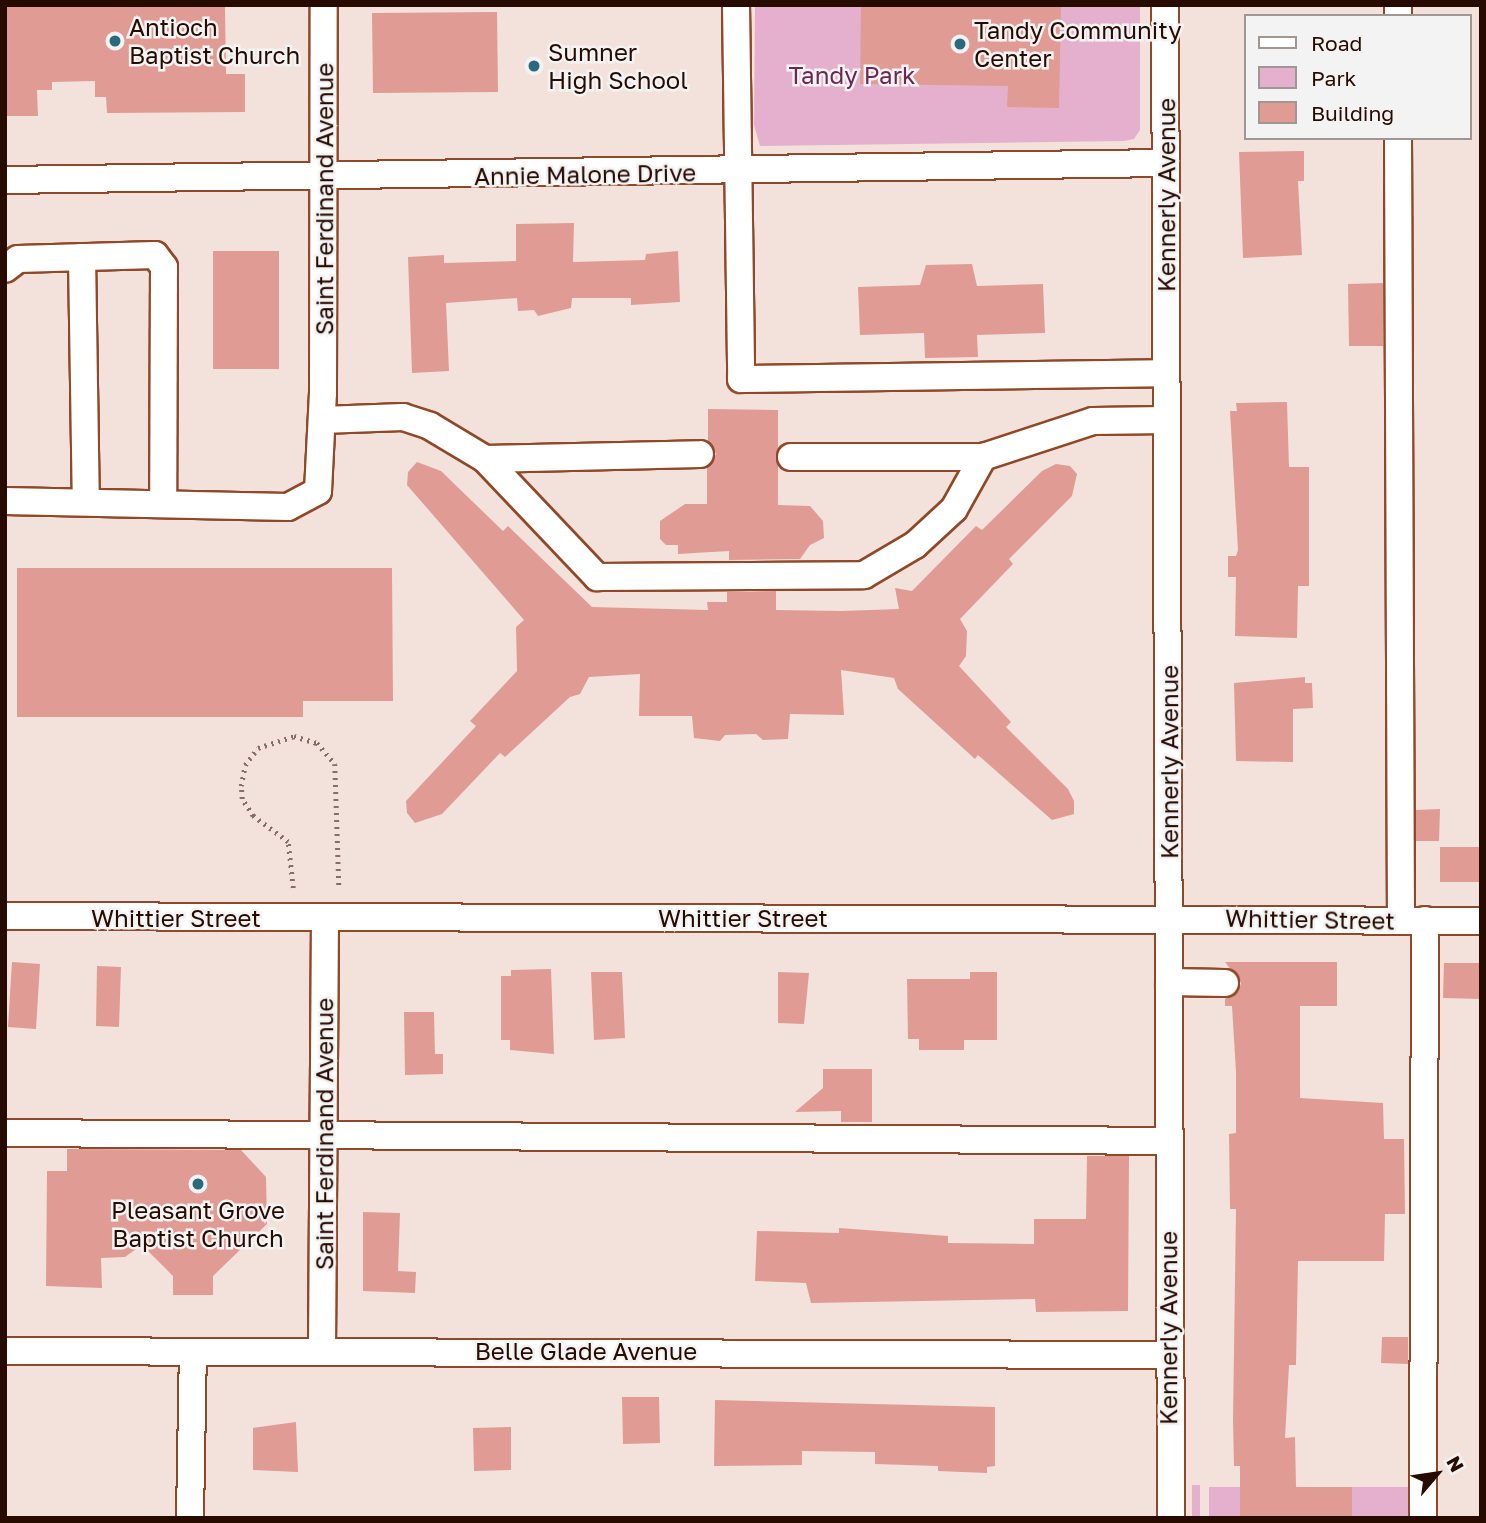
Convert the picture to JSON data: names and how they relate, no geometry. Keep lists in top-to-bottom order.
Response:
{
  "streets": {
    "street": [
      "Annie Malone Drive",
      "Kennerly Avenue",
      "Saint Ferdinand Avenue",
      "Whittier Street",
      "Belle Glade Avenue"
    ]
  },
  "crossings": [
    ["Annie Malone Drive", "Kennerly Avenue"],
    ["Annie Malone Drive", "Saint Ferdinand Avenue"],
    ["Kennerly Avenue", "Whittier Street"],
    ["Kennerly Avenue", "Belle Glade Avenue"],
    ["Saint Ferdinand Avenue", "Whittier Street"],
    ["Saint Ferdinand Avenue", "Belle Glade Avenue"]
  ],
  "parks": ["Tandy Park"],
  "places": [
    "Antioch Baptist Church",
    "Tandy Community Center",
    "Sumner High School",
    "Pleasant Grove Baptist Church"
  ],
  "legend": ["Road", "Park", "Building"],
  "north": "top right"
}
